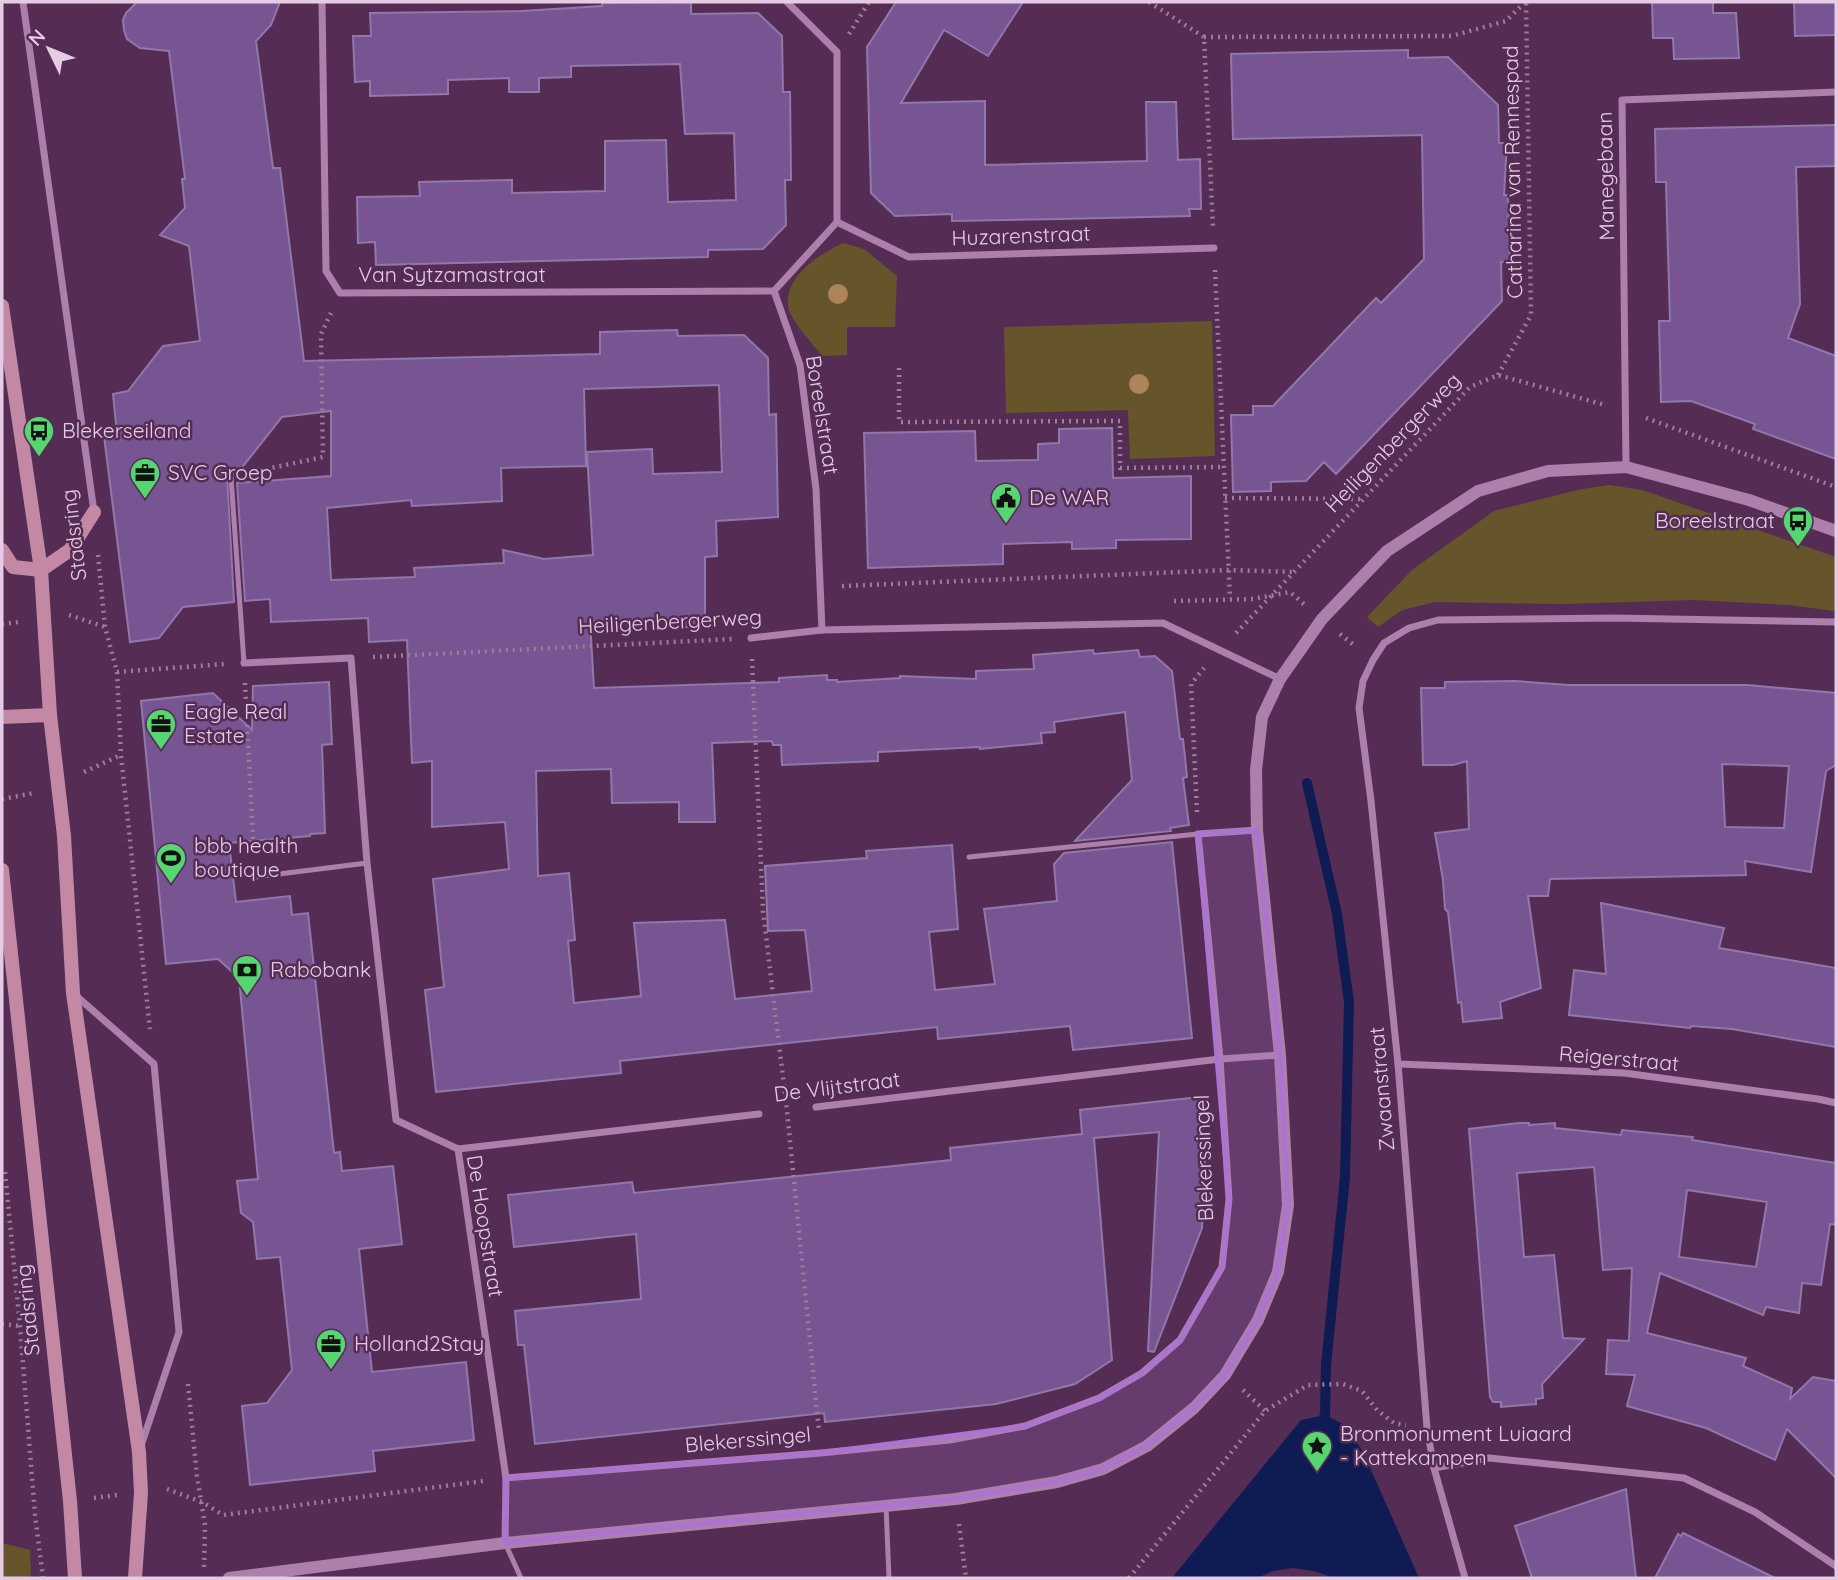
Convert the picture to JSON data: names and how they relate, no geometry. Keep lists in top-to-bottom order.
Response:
{
  "streets": {
    "main road": ["Stadsring"],
    "street": [
      "Manegebaan",
      "Huzarenstraat",
      "Van Sytzamastraat",
      "Boreelstraat",
      "Heiligenbergerweg",
      "Reigerstraat",
      "De Vlijtstraat",
      "Zwaanstraat",
      "Blekerssingel",
      "De Hoopstraat"
    ],
    "path": ["Catharina van Rennespad"]
  },
  "crossings": [
    ["Catharina van Rennespad", "Heiligenbergerweg"],
    ["Van Sytzamastraat", "Boreelstraat"],
    ["Boreelstraat", "Heiligenbergerweg"],
    ["Heiligenbergerweg", "De Hoopstraat"],
    ["Reigerstraat", "Zwaanstraat"],
    ["De Vlijtstraat", "Blekerssingel"],
    ["De Vlijtstraat", "De Hoopstraat"],
    ["Blekerssingel", "De Hoopstraat"]
  ],
  "places": {
    "bus stop": ["Blekerseiland", "Boreelstraat"],
    "office": ["SVC Groep", "Eagle Real Estate", "Holland2Stay"],
    "public building": ["De WAR"],
    "sports": ["bbb health boutique"],
    "bank": ["Rabobank"],
    "place": ["Bronmonument Luiaard - Kattekampen"]
  },
  "north": "top left"
}
